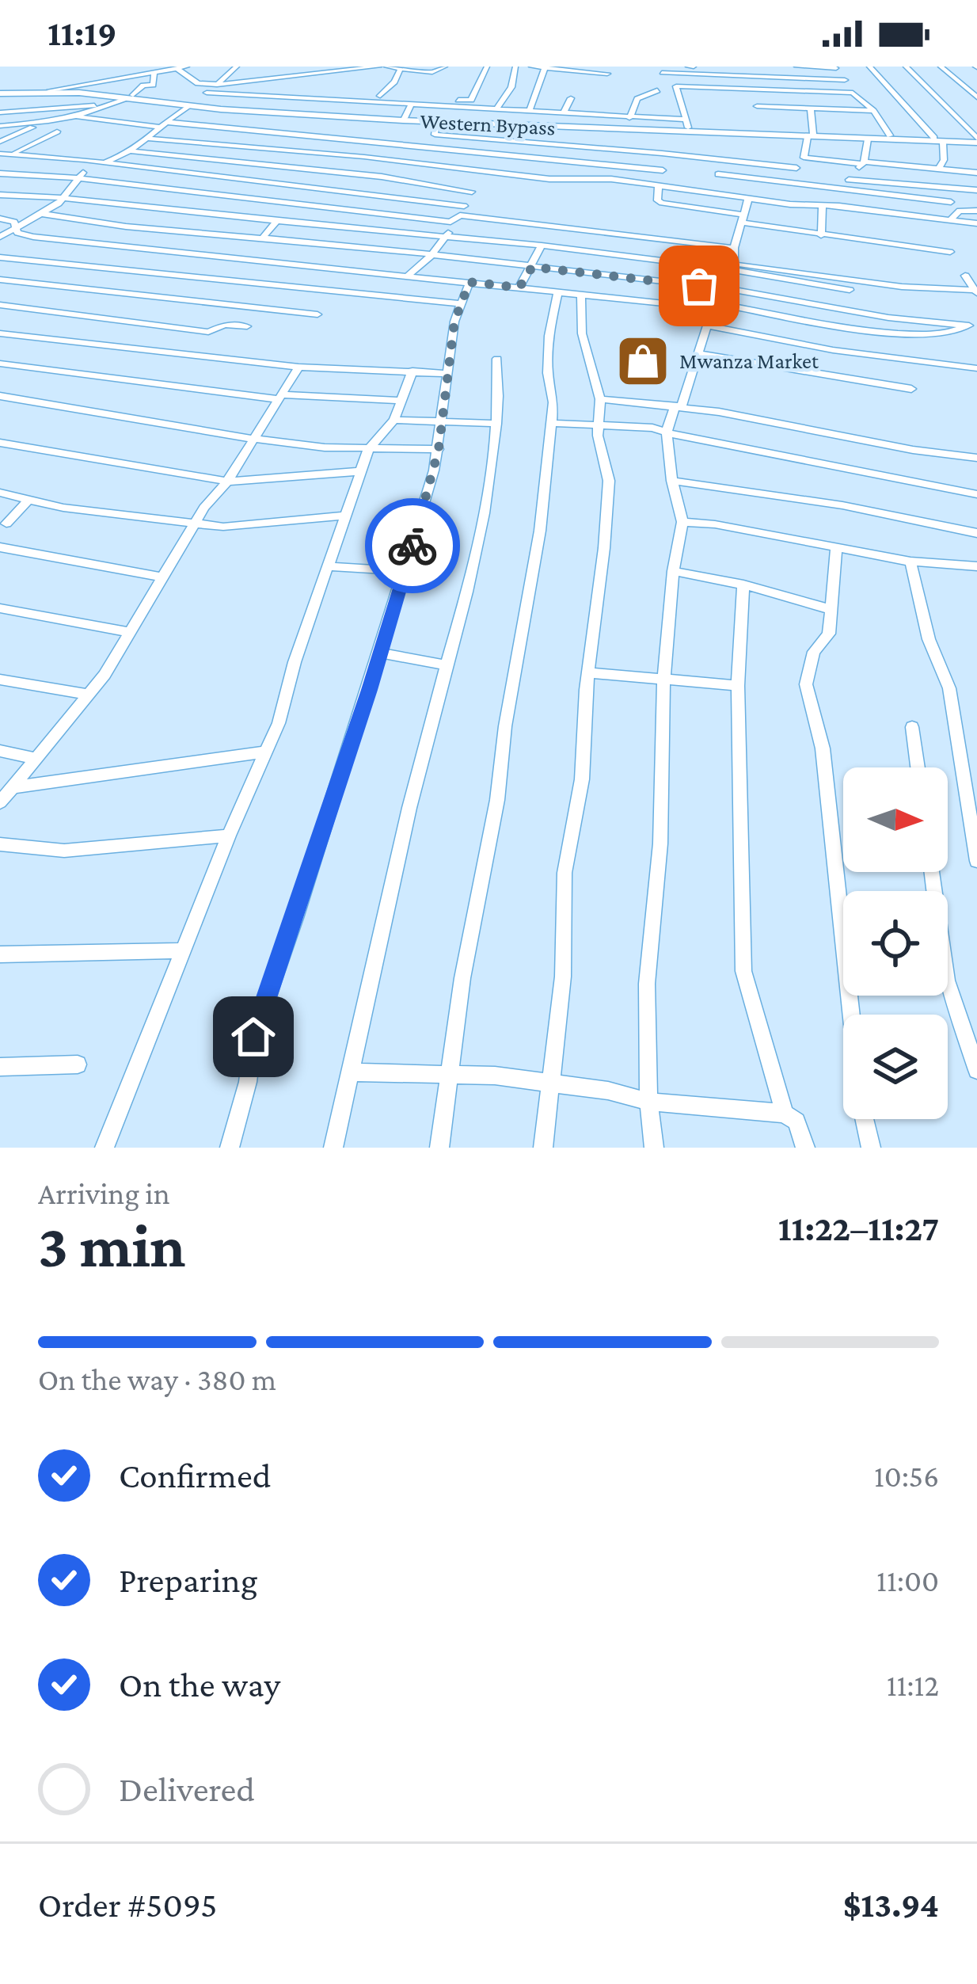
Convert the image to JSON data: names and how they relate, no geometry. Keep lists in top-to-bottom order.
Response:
{
  "streets": {
    "main road": ["Western Bypass"]
  },
  "places": {
    "shop": ["Mwanza Market"]
  },
  "north": "right",
  "page": {
    "status": "11:19",
    "heading": ["3 min", "Arriving in", "11:22–11:27"],
    "panel": ["Order #5095", "$13.94"],
    "bar": "On the way · 380 m",
    "list": [
      ["Confirmed", "10:56"],
      ["Preparing", "11:00"],
      ["On the way", "11:12"],
      "Delivered"
    ]
  }
}
